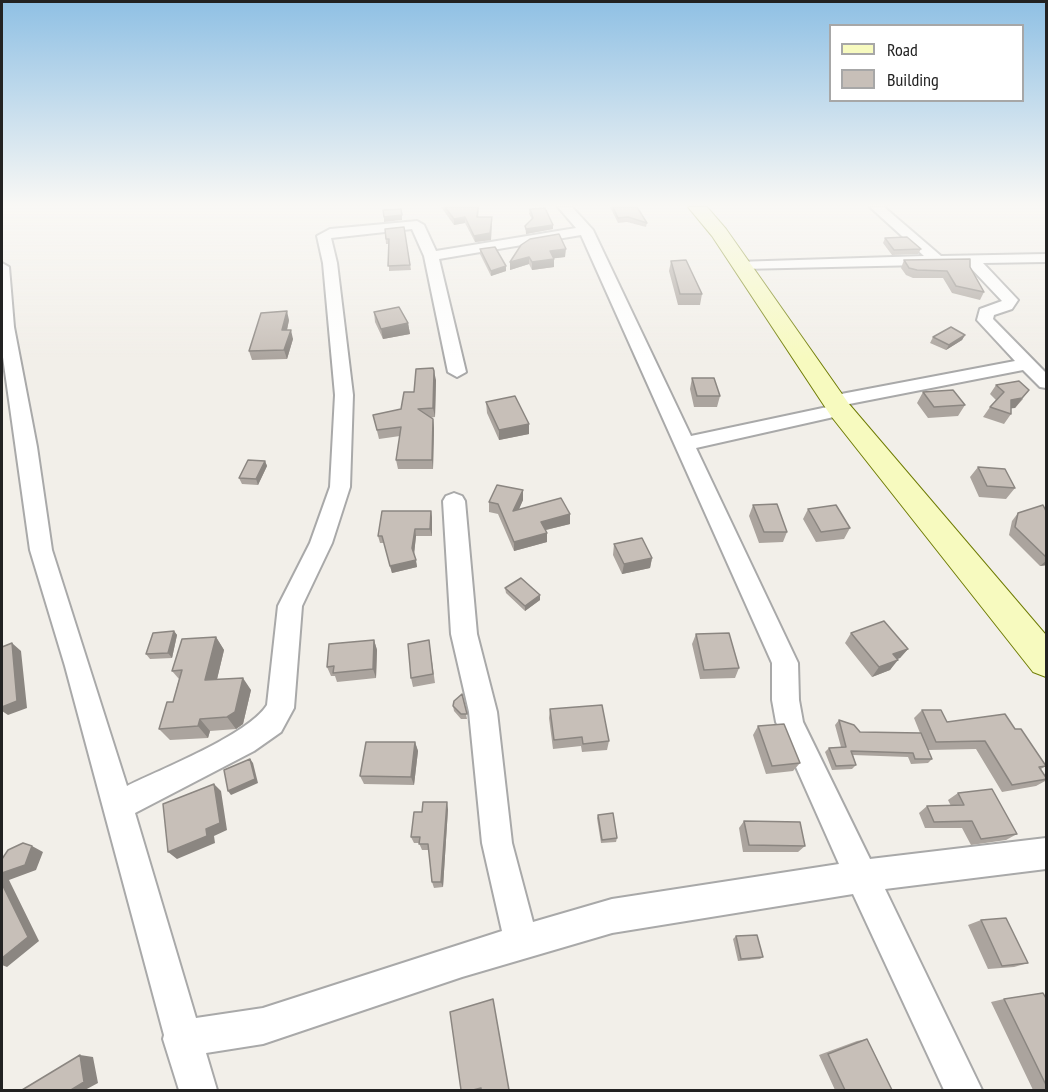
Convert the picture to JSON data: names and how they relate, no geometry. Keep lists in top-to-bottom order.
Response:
{
  "legend": ["Road", "Building"]
}
